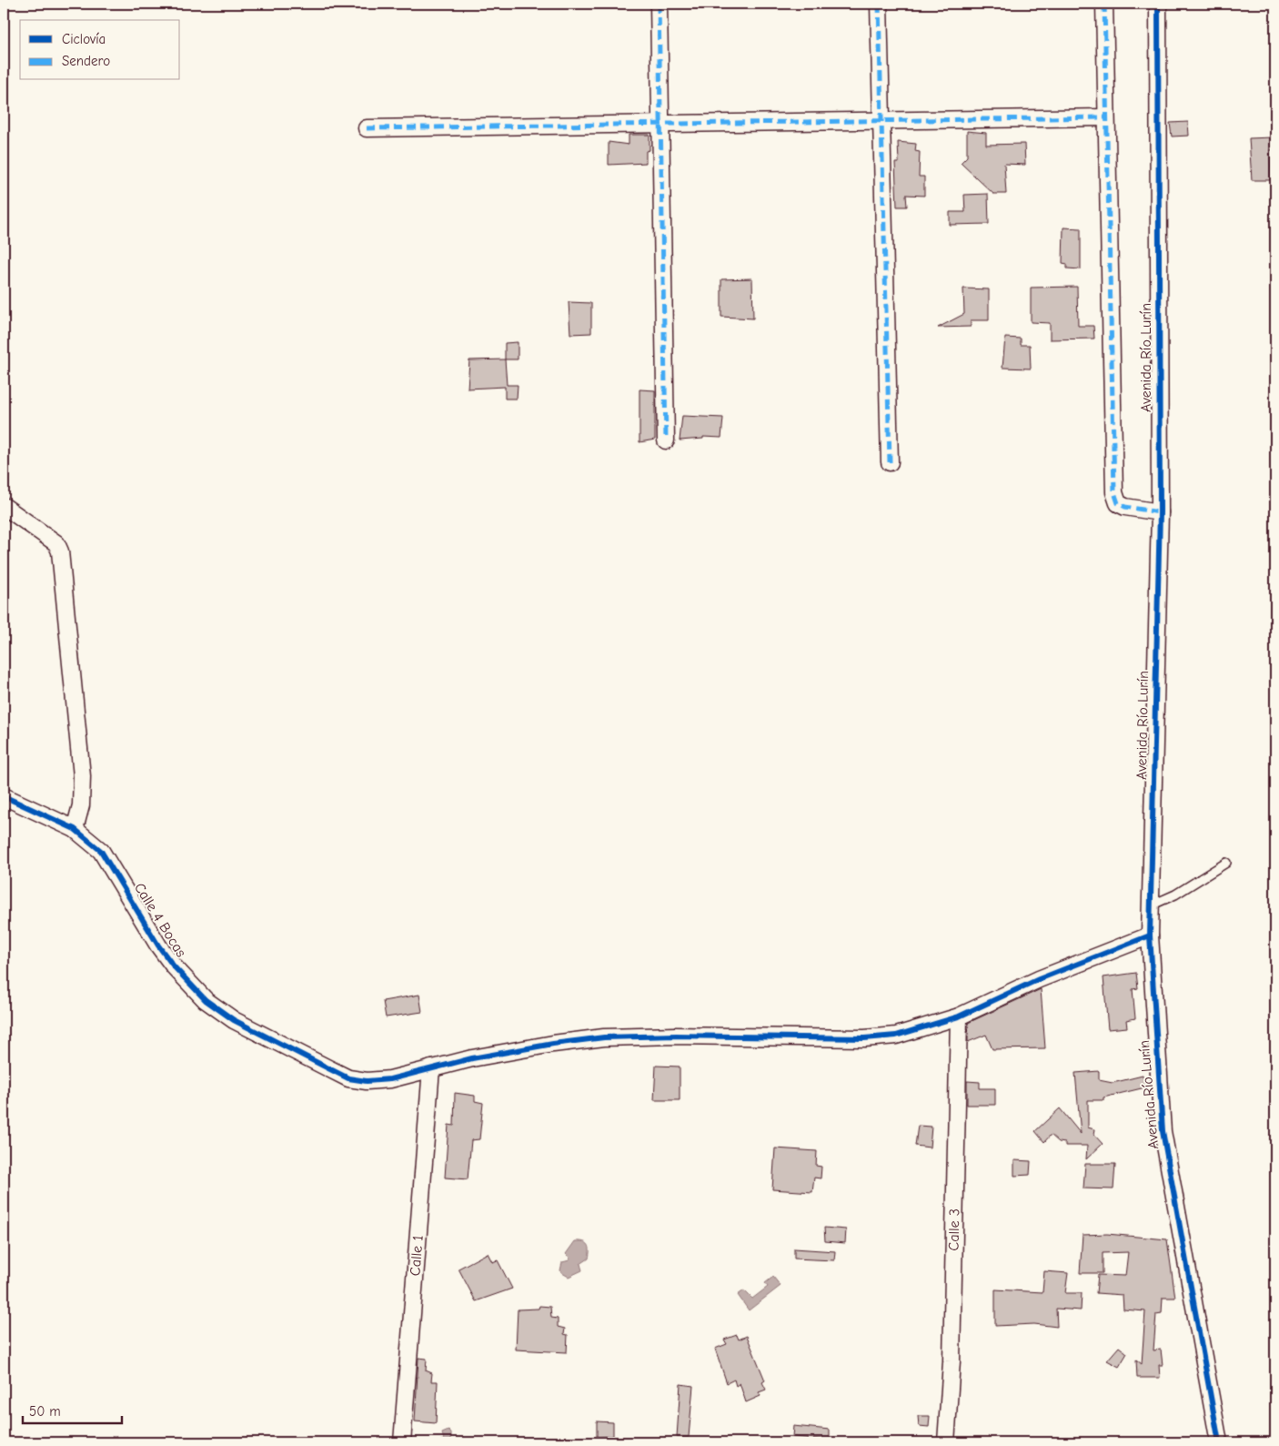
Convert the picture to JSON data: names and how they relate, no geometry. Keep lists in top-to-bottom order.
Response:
{
  "streets": {
    "street": [
      "Avenida Río Lurín",
      "Calle 4 Bocas",
      "Calle 3",
      "Calle 1"
    ]
  },
  "crossings": [
    ["Avenida Río Lurín", "Calle 4 Bocas"],
    ["Calle 4 Bocas", "Calle 3"],
    ["Calle 4 Bocas", "Calle 1"]
  ],
  "legend": ["Ciclovía", "Sendero"],
  "scale_bar": "50 m"
}
